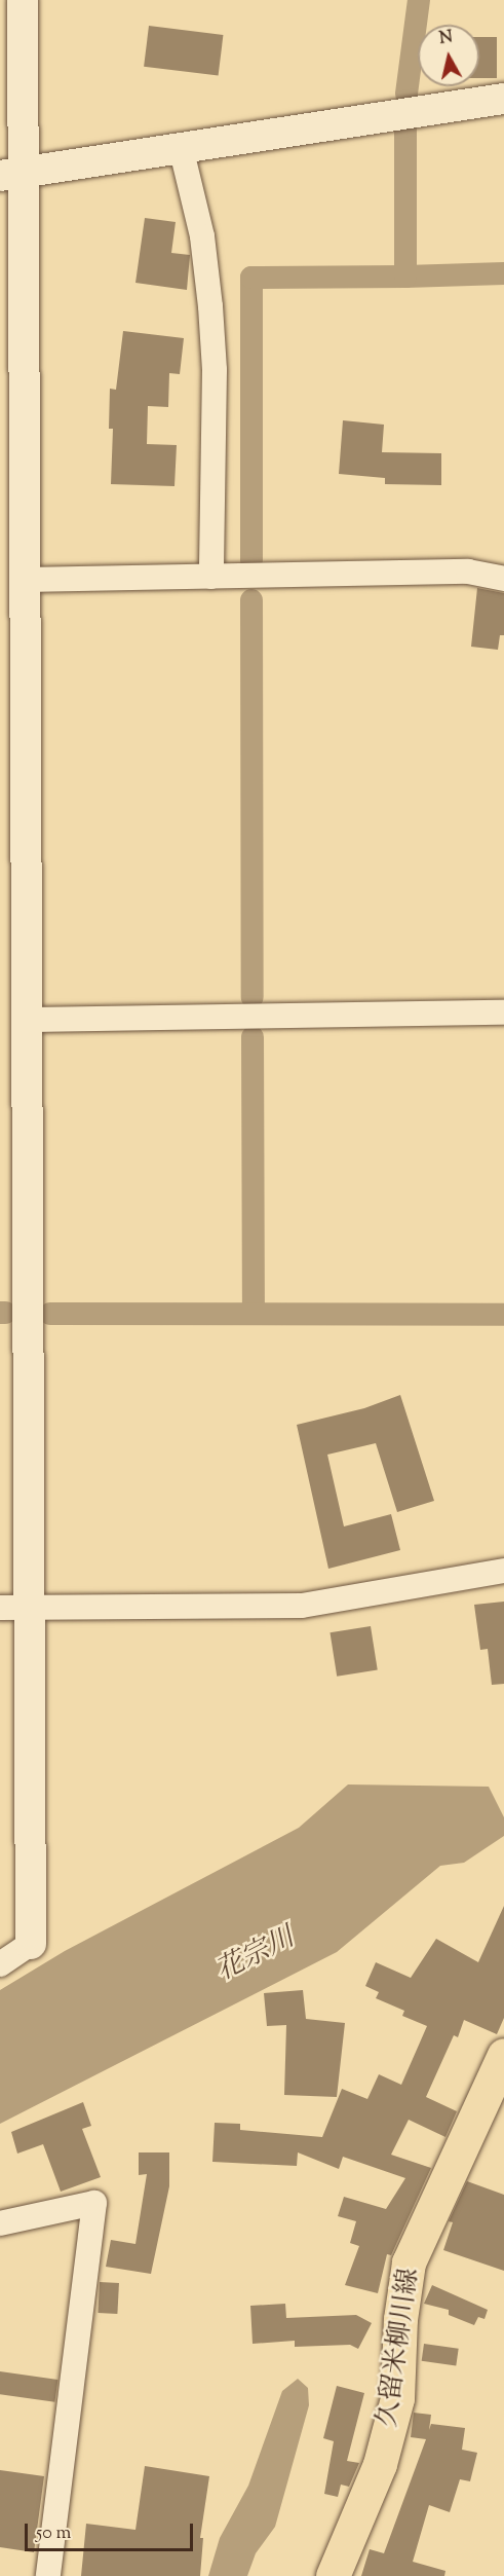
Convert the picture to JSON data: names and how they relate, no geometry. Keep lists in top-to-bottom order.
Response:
{
  "streets": {
    "main road": ["久留米柳川線"]
  },
  "water": ["花宗川"],
  "scale_bar": "50 m",
  "north": "top"
}
